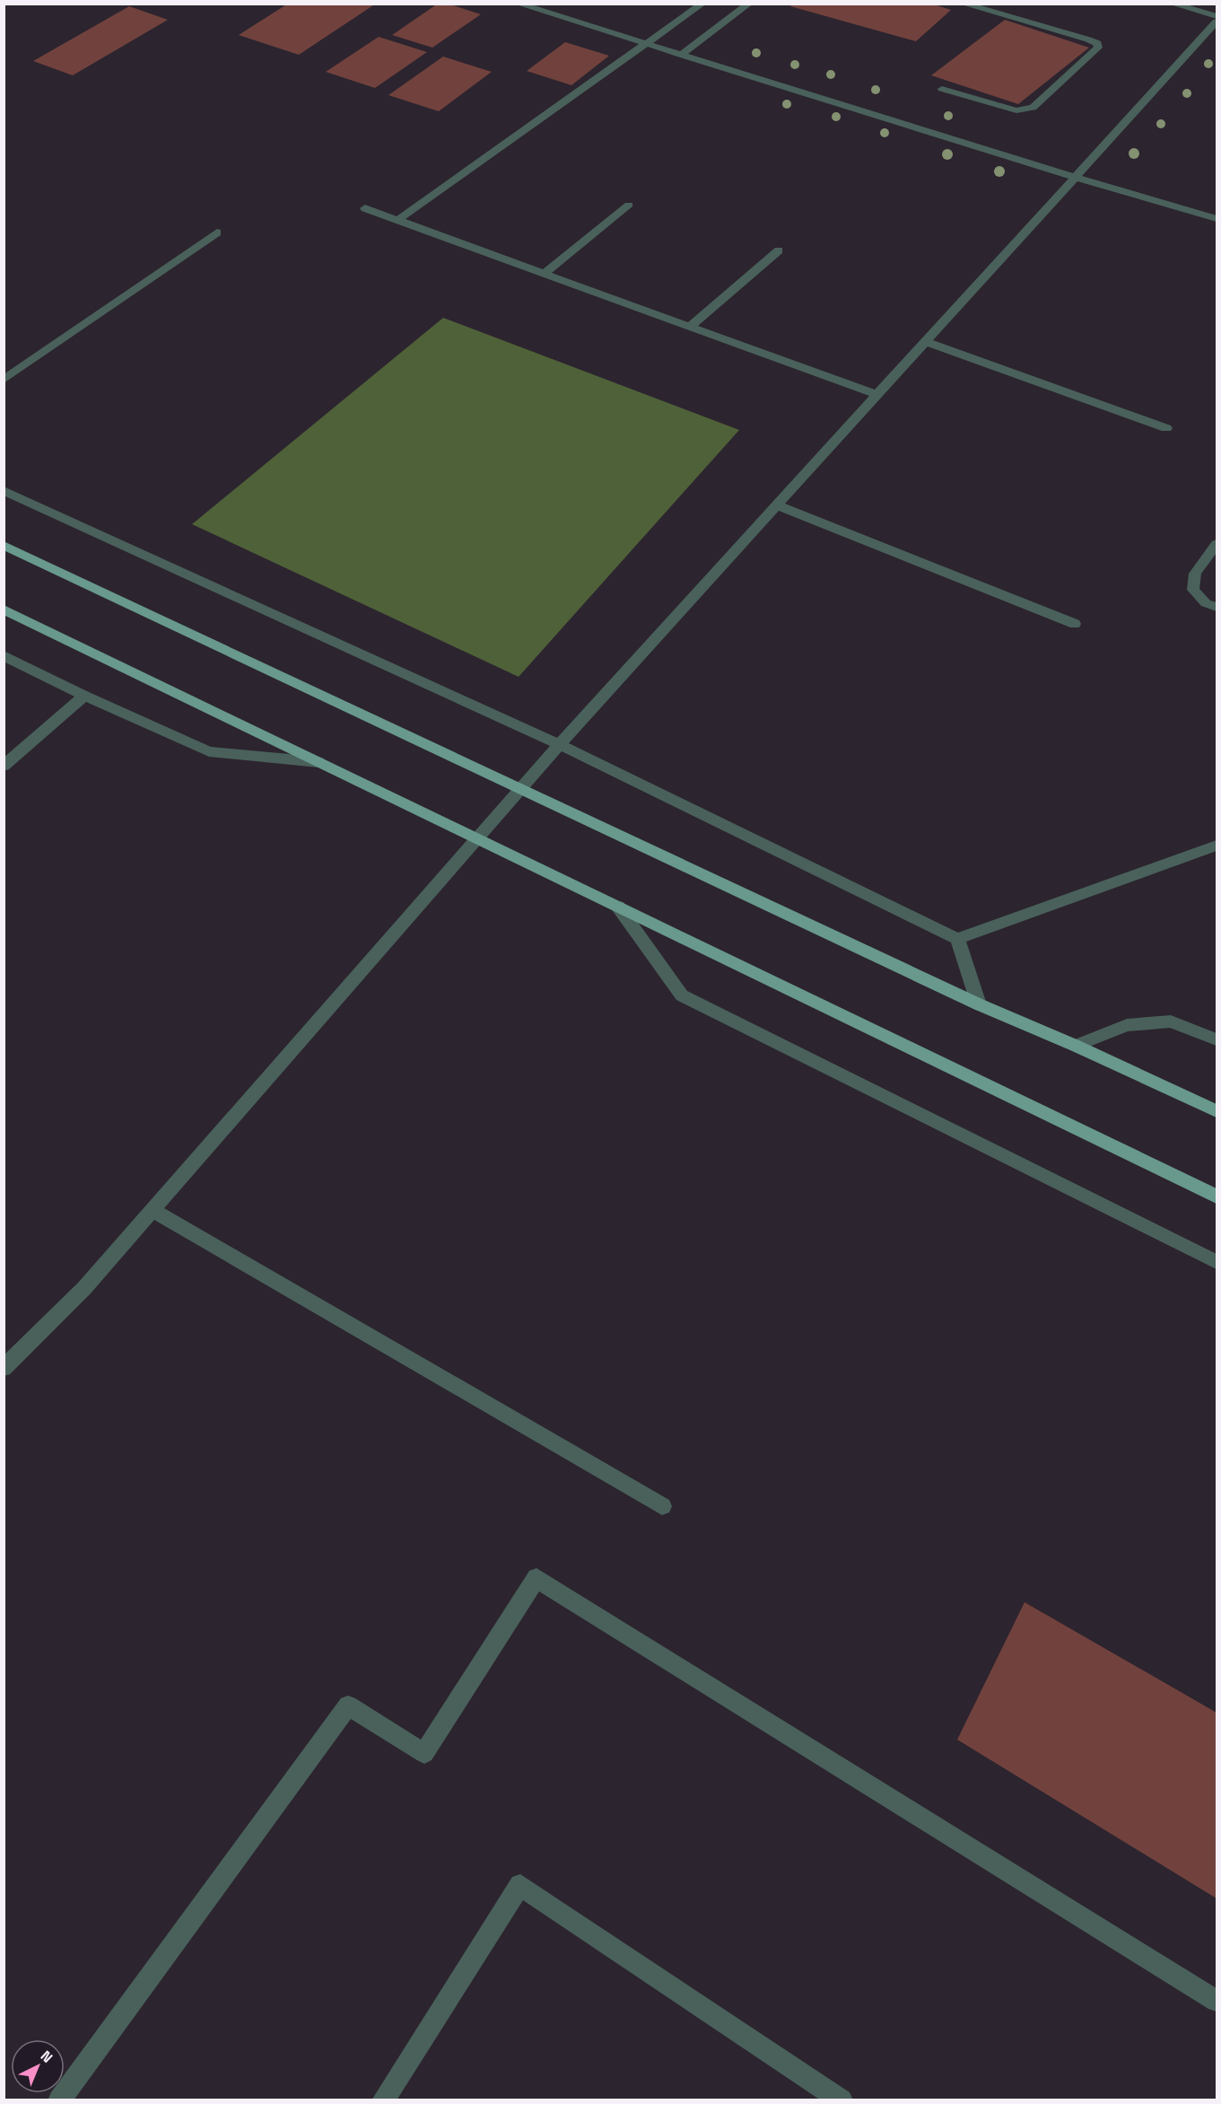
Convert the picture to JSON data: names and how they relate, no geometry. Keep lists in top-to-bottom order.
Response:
{
  "north": "top right"
}
